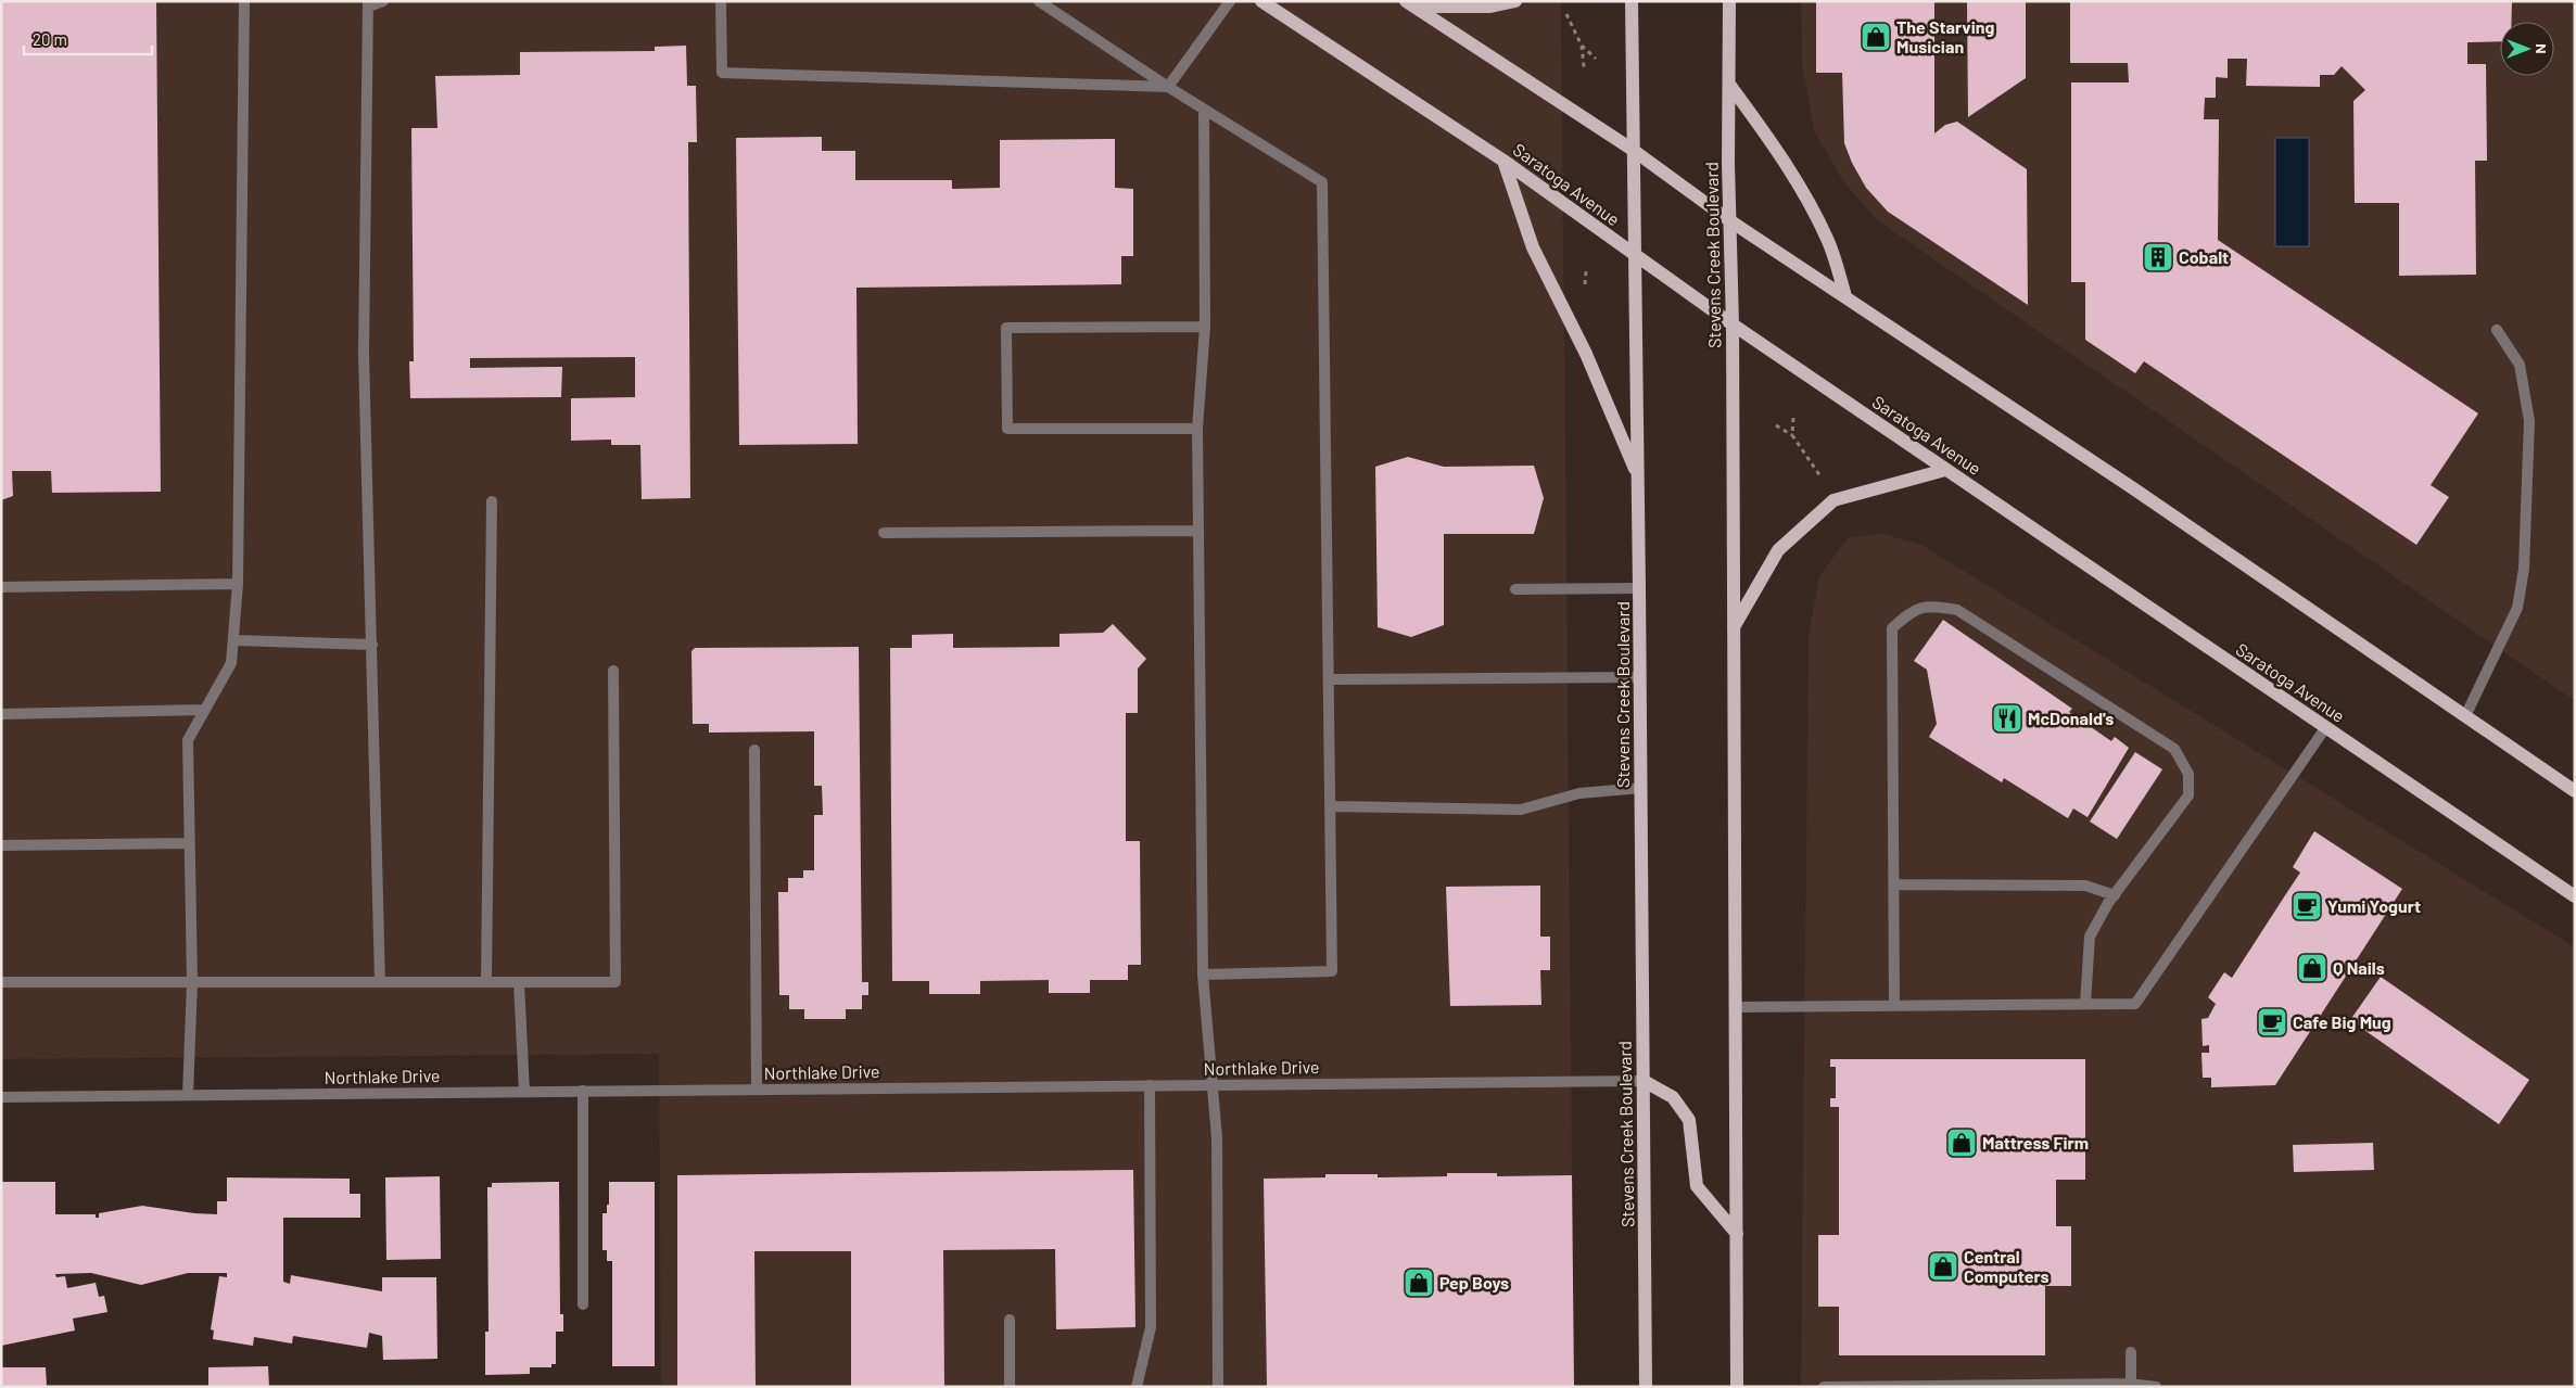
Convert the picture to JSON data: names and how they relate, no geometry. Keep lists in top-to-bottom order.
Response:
{
  "streets": {
    "main road": ["Saratoga Avenue", "Stevens Creek Boulevard"],
    "street": ["Northlake Drive"]
  },
  "crossings": [
    ["Saratoga Avenue", "Stevens Creek Boulevard"],
    ["Stevens Creek Boulevard", "Northlake Drive"]
  ],
  "places": {
    "shop": [
      "The Starving Musician",
      "Q Nails",
      "Mattress Firm",
      "Central Computers",
      "Pep Boys"
    ],
    "building": ["Cobalt"],
    "restaurant": ["McDonald's"],
    "cafe": ["Yumi Yogurt", "Cafe Big Mug"]
  },
  "scale_bar": "20 m",
  "north": "right"
}
